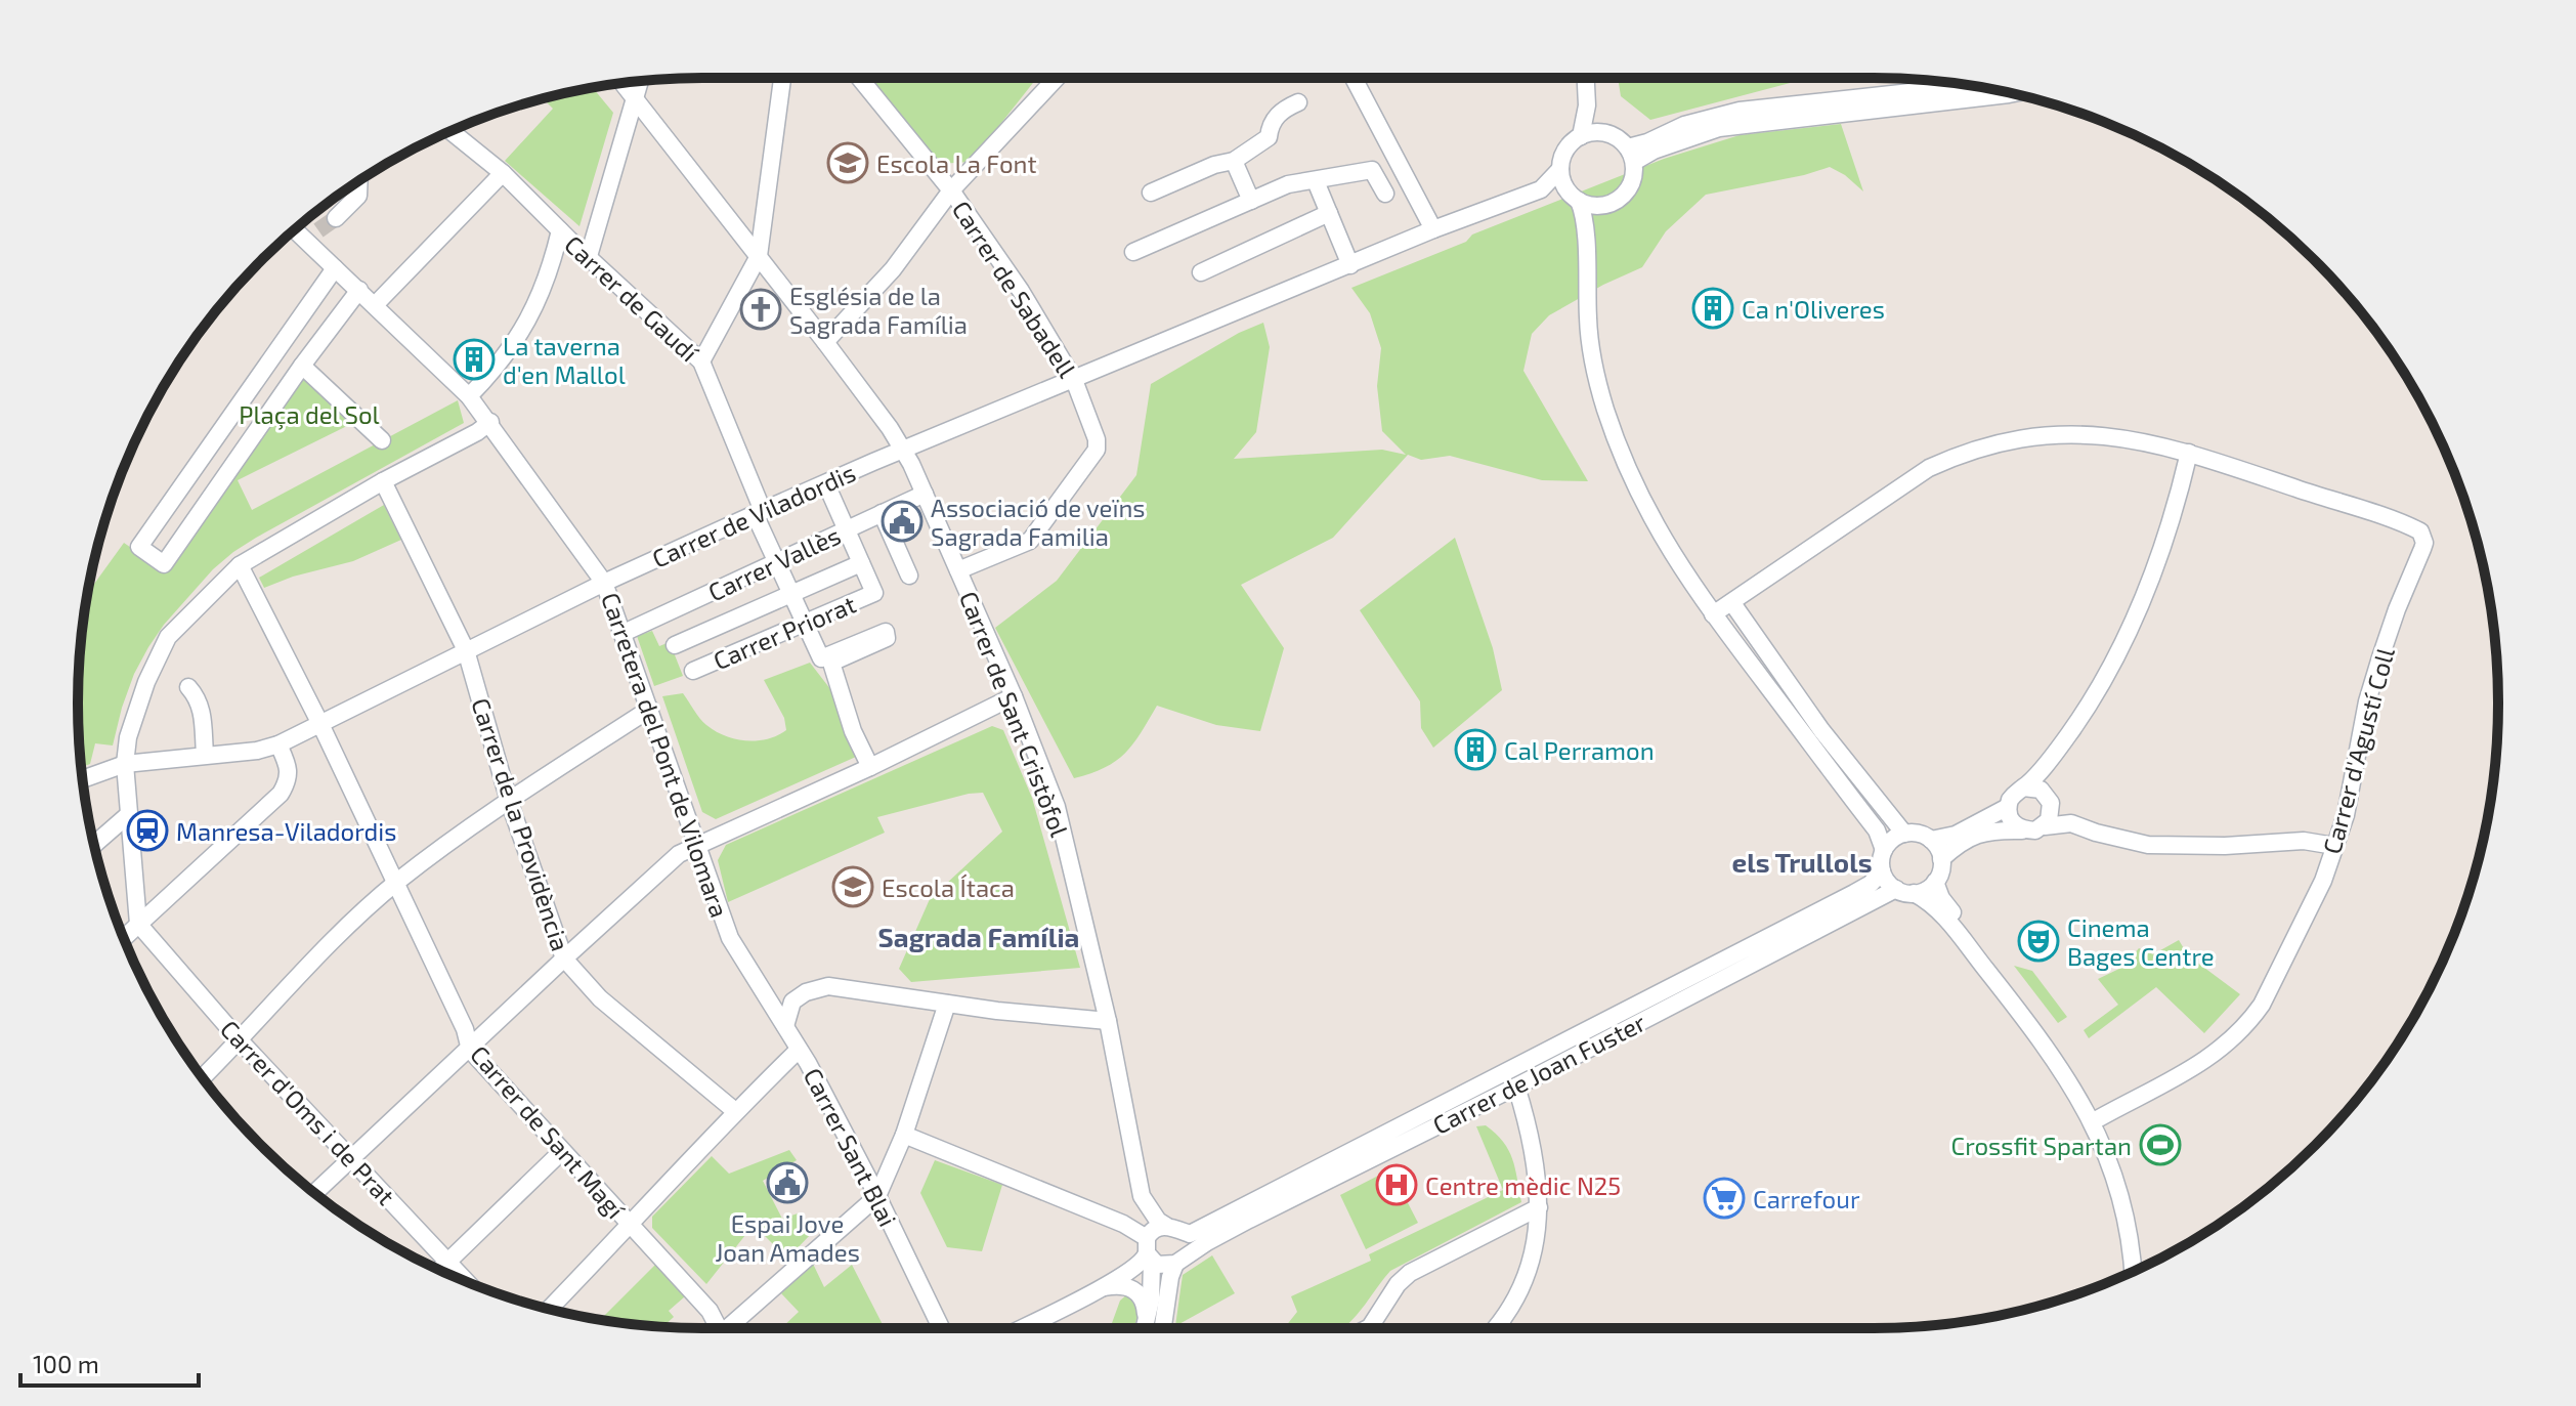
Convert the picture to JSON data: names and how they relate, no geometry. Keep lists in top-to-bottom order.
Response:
{
  "streets": {
    "street": [
      "Carrer de Sabadell",
      "Carrer de Gaudí",
      "Carrer de Viladordis",
      "Carrer Vallès",
      "Carrer Priorat",
      "Carrer de Sant Cristòfol",
      "Carrer d'Agustí Coll",
      "Carretera del Pont de Vilomara",
      "Carrer de la Providència",
      "Carrer de Joan Fuster",
      "Carrer d'Oms i de Prat",
      "Carrer de Sant Magí",
      "Carrer Sant Blai"
    ]
  },
  "crossings": [
    ["Carrer de Sabadell", "Carrer de Viladordis"],
    ["Carrer de Sabadell", "Carrer de Sant Cristòfol"],
    ["Carrer de Gaudí", "Carrer de Viladordis"],
    ["Carrer de Gaudí", "Carrer Vallès"],
    ["Carrer de Gaudí", "Carrer Priorat"],
    ["Carrer de Viladordis", "Carrer de Sant Cristòfol"],
    ["Carrer de Viladordis", "Carretera del Pont de Vilomara"],
    ["Carrer de Viladordis", "Carrer de la Providència"],
    ["Carrer de Viladordis", "Carrer de Sant Magí"],
    ["Carrer Vallès", "Carrer de Sant Cristòfol"],
    ["Carrer Vallès", "Carretera del Pont de Vilomara"],
    ["Carretera del Pont de Vilomara", "Carrer Sant Blai"]
  ],
  "districts": ["els Trullols", "Sagrada Família"],
  "parks": ["Plaça del Sol"],
  "places": {
    "school or university": ["Escola La Font", "Escola Ítaca"],
    "building": ["Ca n'Oliveres", "La taverna d'en Mallol", "Cal Perramon"],
    "church": ["Església de la Sagrada Família"],
    "public building": ["Associació de veïns Sagrada Familia", "Espai Jove Joan Amades"],
    "station": ["Manresa-Viladordis"],
    "theatre": ["Cinema Bages Centre"],
    "sports": ["Crossfit Spartan"],
    "hospital": ["Centre mèdic N25"],
    "supermarket": ["Carrefour"]
  },
  "scale_bar": "100 m"
}
